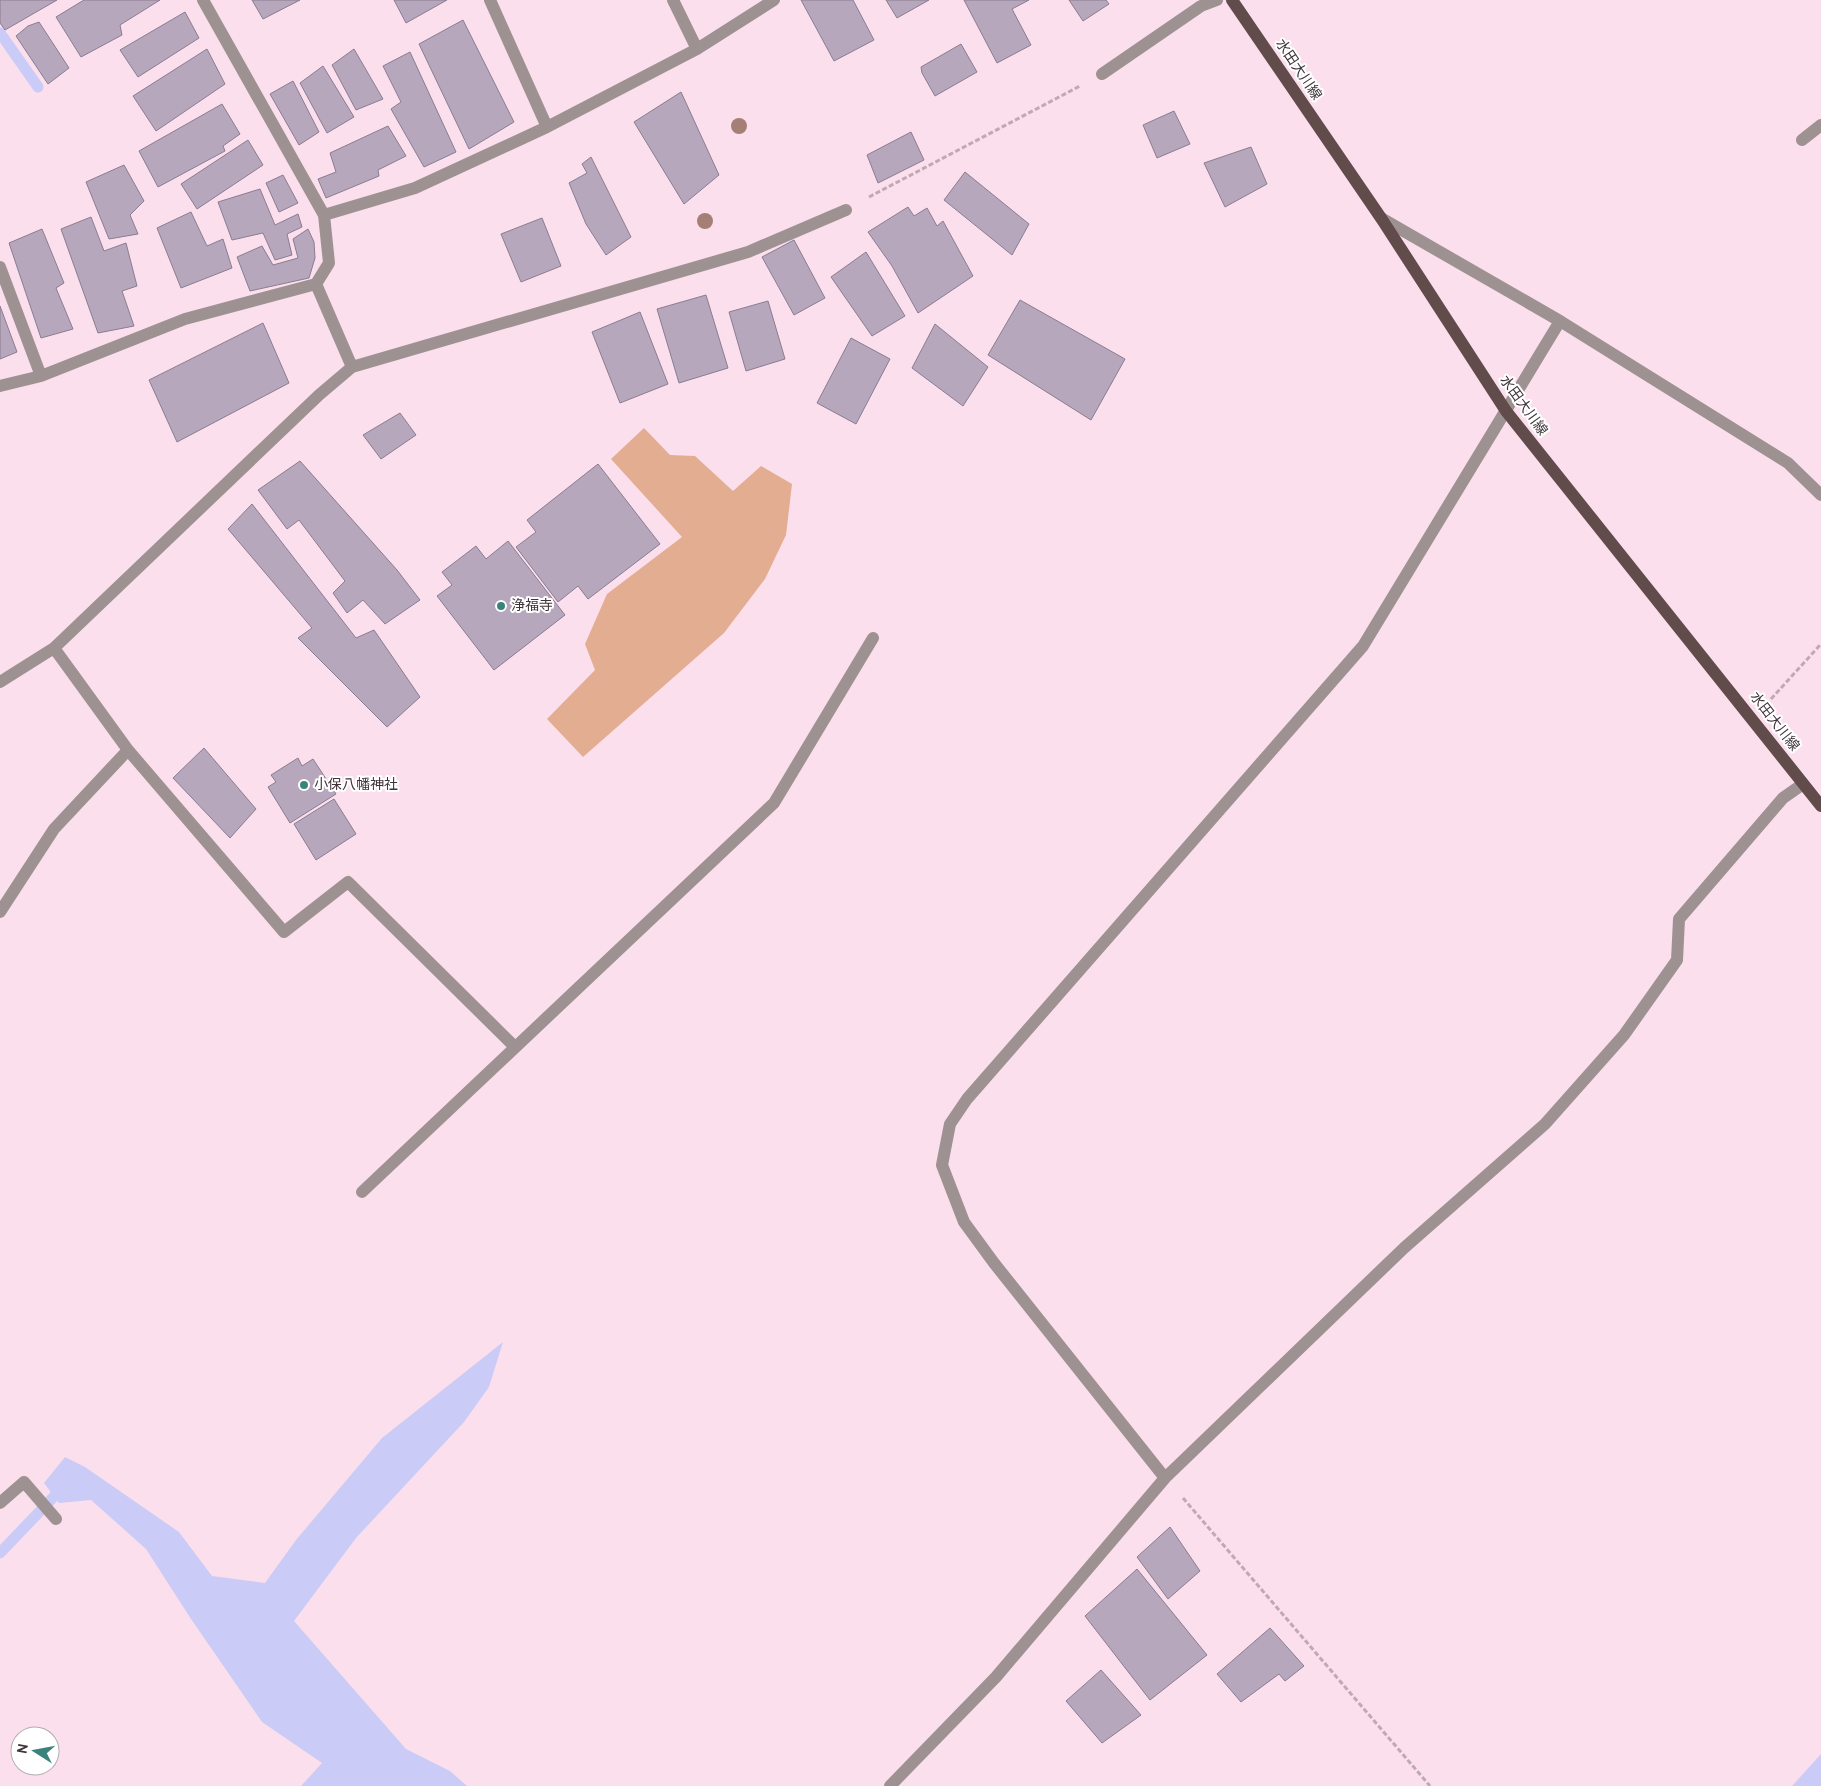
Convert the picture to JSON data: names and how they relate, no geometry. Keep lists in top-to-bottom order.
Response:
{
  "streets": {
    "main road": ["水田大川線"]
  },
  "places": ["浄福寺", "小保八幡神社"],
  "north": "left"
}
